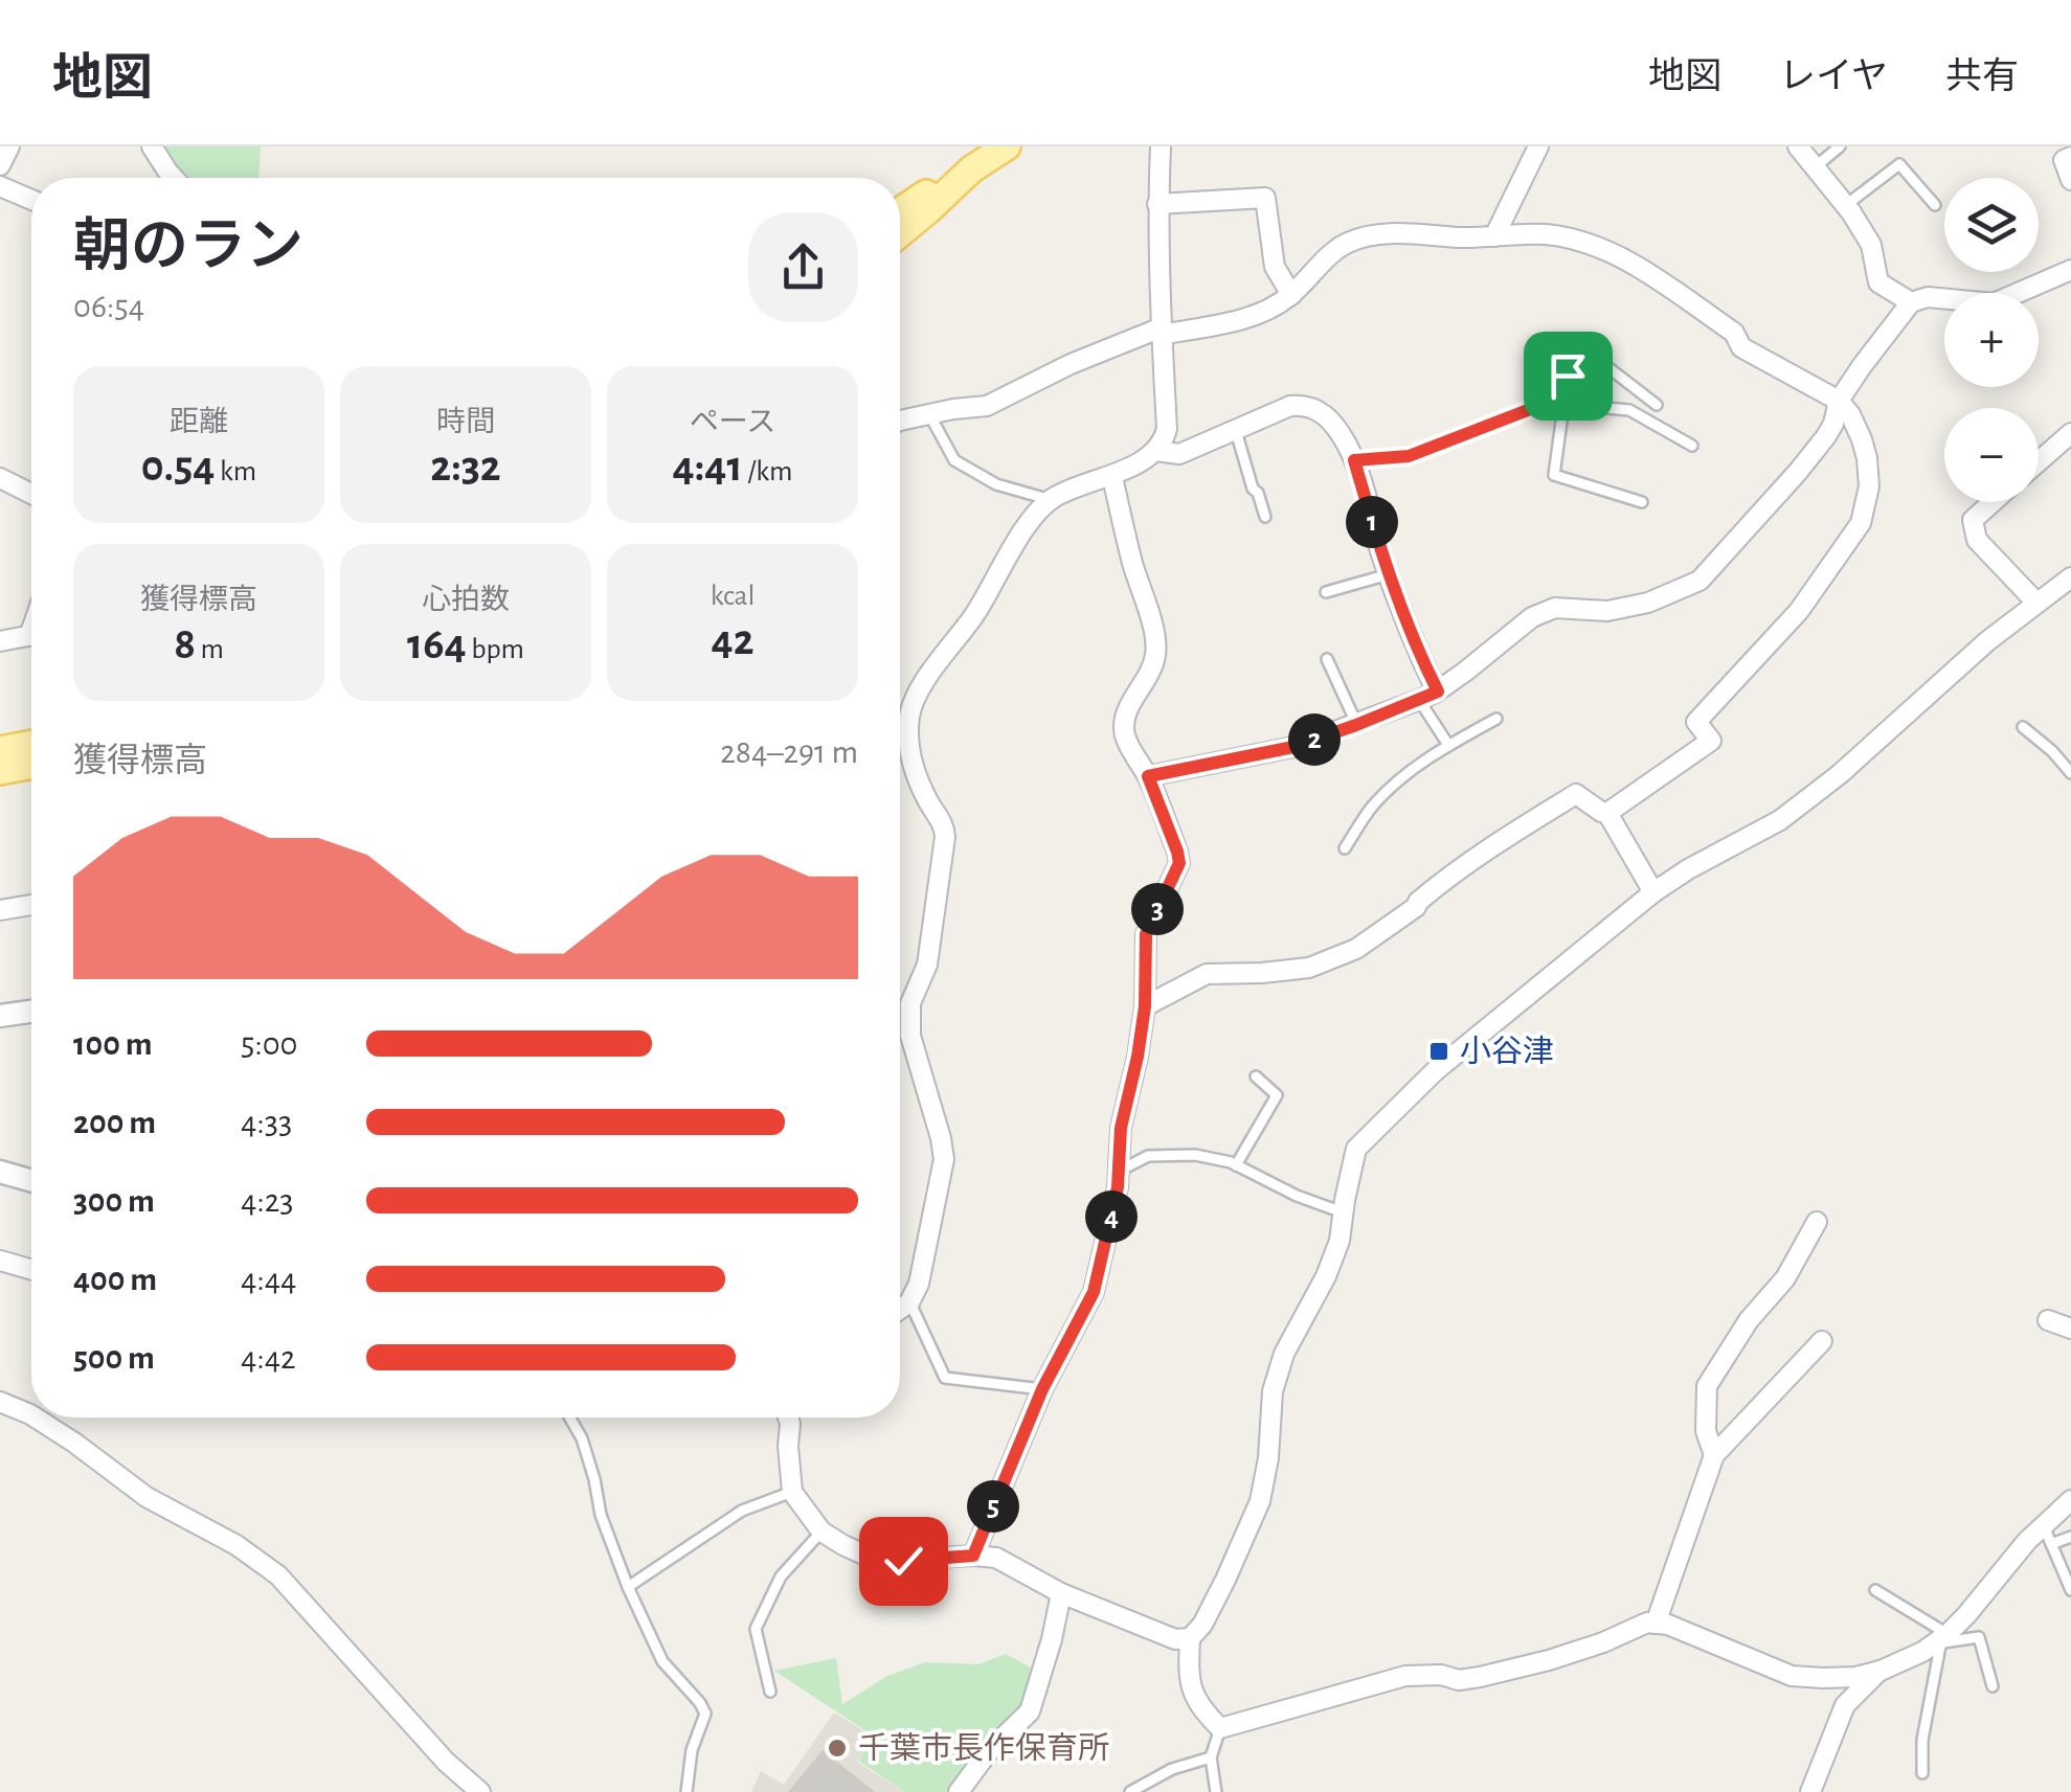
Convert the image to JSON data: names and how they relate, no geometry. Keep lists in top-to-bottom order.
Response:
{
  "places": {
    "transit": ["小谷津"],
    "other": ["千葉市長作保育所"]
  },
  "page": {
    "header": "地図",
    "nav": ["地図", "レイヤ", "共有"],
    "map_buttons": ["+", "−"],
    "heading": ["朝のラン", "06:54"],
    "stats": [
      ["距離", "0.54 km"],
      ["時間", "2:32"],
      ["ペース", "4:41 /km"],
      ["獲得標高", "8 m"],
      ["心拍数", "164 bpm"],
      ["kcal", "42"]
    ],
    "pins": [
      "1",
      "2",
      "3",
      "4",
      "5"
    ],
    "chart": ["獲得標高", "284–291 m"],
    "list": [
      {
        "name": "100 m",
        "note": "5:00"
      },
      {
        "name": "200 m",
        "note": "4:33"
      },
      {
        "name": "300 m",
        "note": "4:23"
      },
      {
        "name": "400 m",
        "note": "4:44"
      },
      {
        "name": "500 m",
        "note": "4:42"
      }
    ]
  }
}
